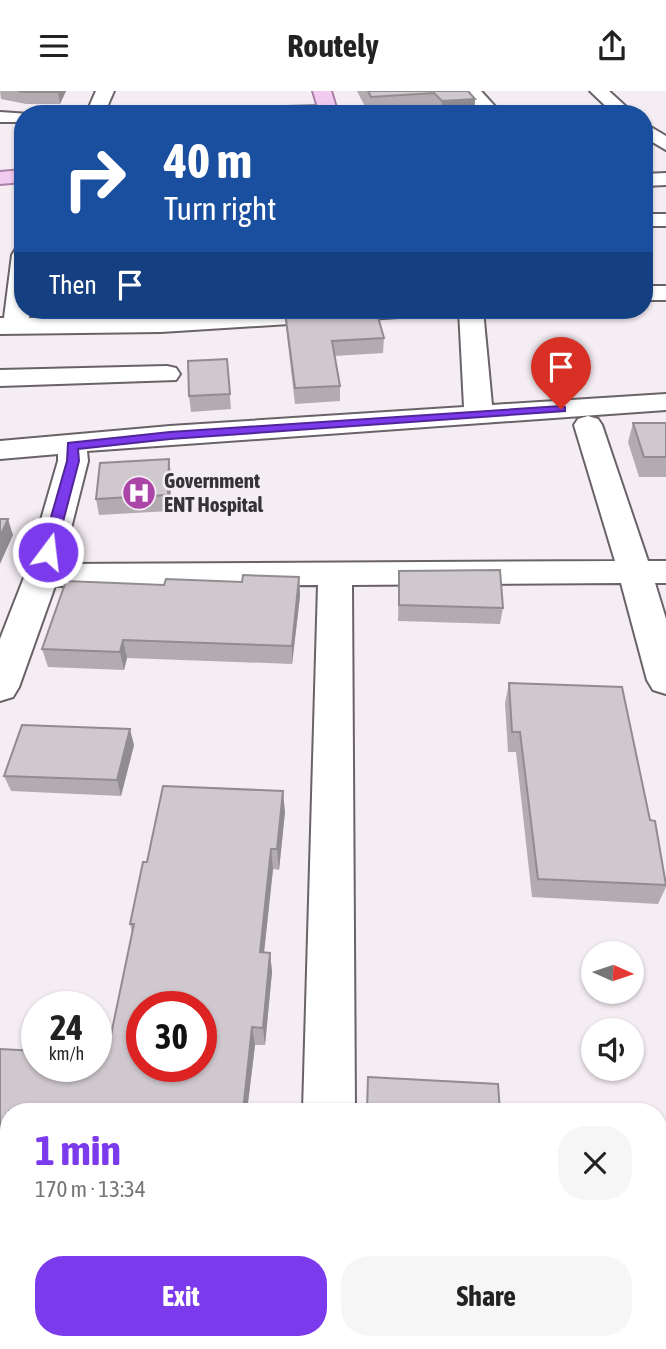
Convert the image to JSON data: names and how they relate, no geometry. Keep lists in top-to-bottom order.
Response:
{
  "places": {
    "hospital": ["Government ENT Hospital"]
  },
  "north": "right",
  "page": {
    "header": "Routely",
    "turn": ["40 m", "Turn right"],
    "then": "Then",
    "speed": "24 km/h",
    "limit": "30",
    "heading": ["1 min", "170 m · 13:34"],
    "buttons": ["Exit", "Share"]
  }
}
